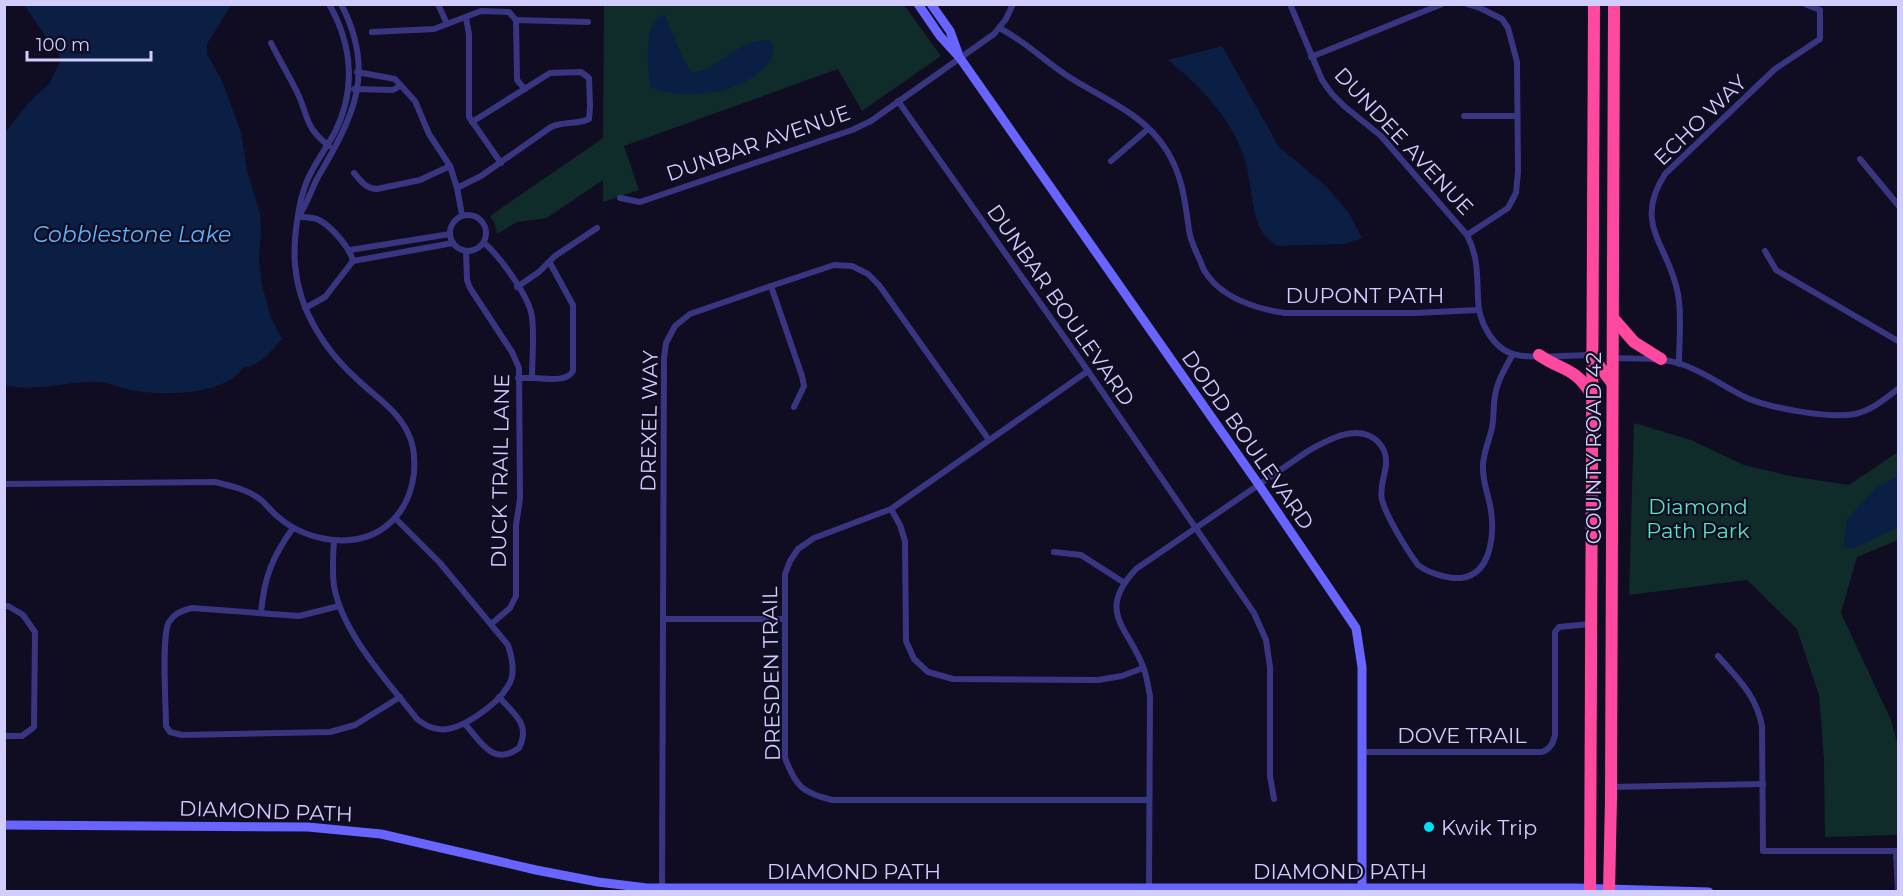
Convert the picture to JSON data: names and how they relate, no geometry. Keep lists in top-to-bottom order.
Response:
{
  "streets": {
    "highway": ["COUNTY ROAD 42"],
    "street": [
      "ECHO WAY",
      "DUNDEE AVENUE",
      "DUNBAR AVENUE",
      "DUPONT PATH",
      "DUNBAR BOULEVARD",
      "DREXEL WAY",
      "DODD BOULEVARD",
      "DUCK TRAIL LANE",
      "DRESDEN TRAIL",
      "DOVE TRAIL",
      "DIAMOND PATH"
    ]
  },
  "crossings": [
    ["DUNDEE AVENUE", "DUPONT PATH"],
    ["DUNBAR AVENUE", "DUNBAR BOULEVARD"],
    ["DUNBAR AVENUE", "DODD BOULEVARD"],
    ["DUNBAR BOULEVARD", "DRESDEN TRAIL"],
    ["DREXEL WAY", "DRESDEN TRAIL"],
    ["DREXEL WAY", "DIAMOND PATH"],
    ["DODD BOULEVARD", "DOVE TRAIL"],
    ["DODD BOULEVARD", "DIAMOND PATH"],
    ["COUNTY ROAD 42", "DOVE TRAIL"],
    ["COUNTY ROAD 42", "DIAMOND PATH"]
  ],
  "water": ["Cobblestone Lake"],
  "parks": ["Diamond Path Park"],
  "places": ["Kwik Trip"],
  "scale_bar": "100 m"
}
